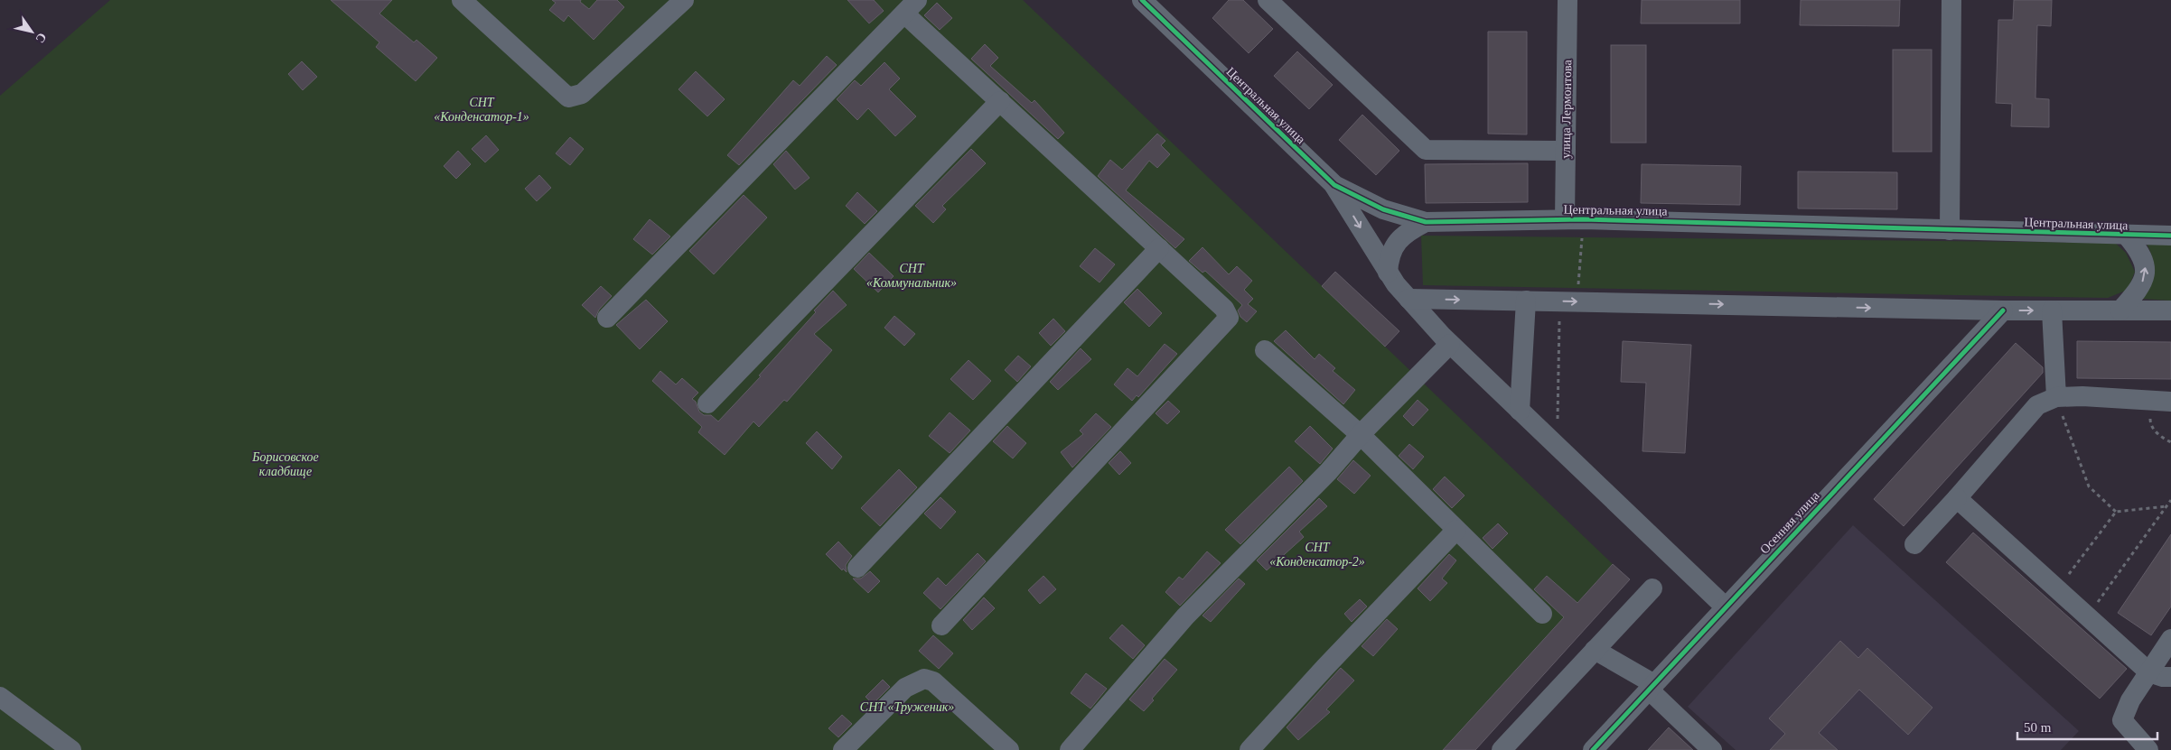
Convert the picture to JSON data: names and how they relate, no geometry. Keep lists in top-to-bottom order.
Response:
{
  "streets": {
    "street": ["Центральная улица", "улица Лермонтова", "Осенняя улица"]
  },
  "crossings": [
    ["Центральная улица", "улица Лермонтова"]
  ],
  "parks": [
    "СНТ «Конденсатор-1»",
    "СНТ «Коммунальник»",
    "Борисовское кладбище",
    "СНТ «Конденсатор-2»",
    "СНТ «Труженик»"
  ],
  "scale_bar": "50 m",
  "north": "bottom right"
}
